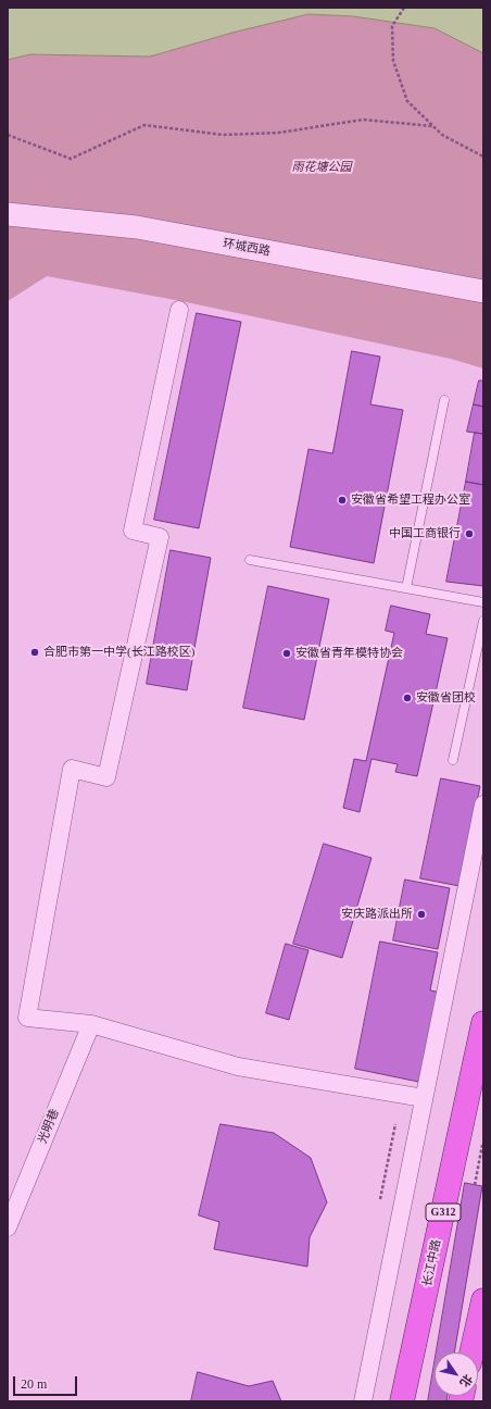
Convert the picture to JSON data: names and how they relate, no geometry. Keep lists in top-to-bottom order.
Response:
{
  "streets": {
    "highway": ["G312", "长江中路"],
    "street": ["环城西路", "光明巷"]
  },
  "parks": ["雨花塘公园"],
  "places": [
    "安徽省希望工程办公室",
    "中国工商银行",
    "合肥市第一中学(长江路校区)",
    "安徽省青年模特协会",
    "安徽省团校",
    "安庆路派出所"
  ],
  "scale_bar": "20 m",
  "north": "bottom right"
}
